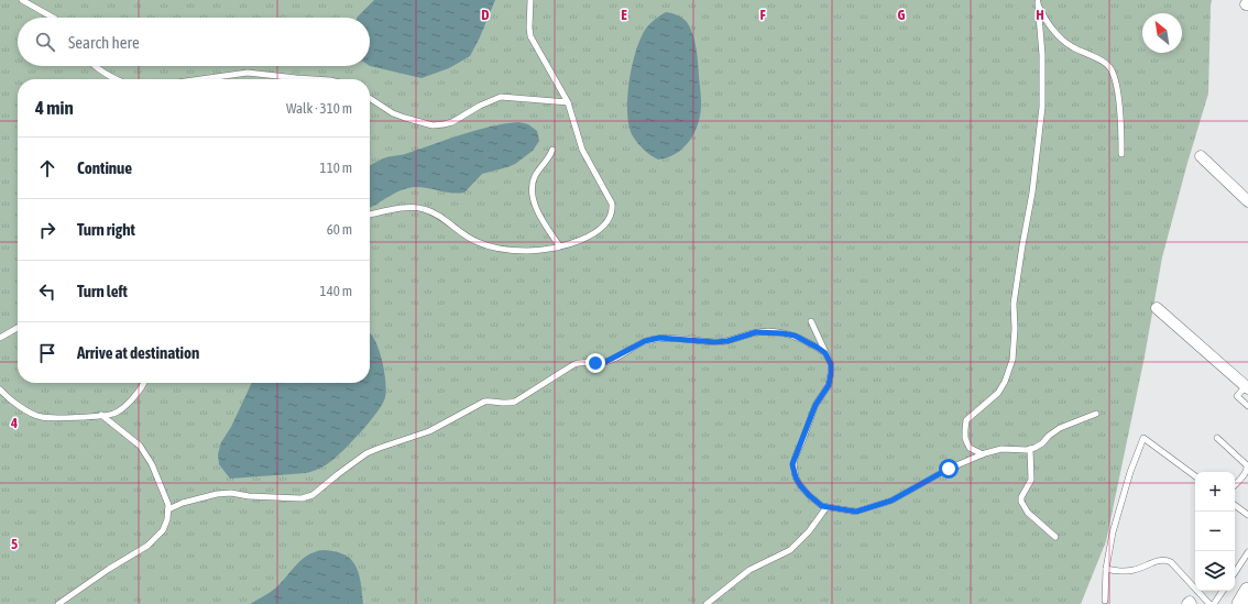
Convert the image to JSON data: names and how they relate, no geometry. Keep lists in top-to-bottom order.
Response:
{
  "north": "top left",
  "page": {
    "search": "Search here",
    "heading": ["4 min", "Walk · 310 m"],
    "list": [
      ["Continue", "110 m"],
      ["Turn right", "60 m"],
      ["Turn left", "140 m"],
      "Arrive at destination"
    ],
    "map_buttons": ["+", "−"]
  },
  "grid": {
    "columns": [
      "D",
      "E",
      "F",
      "G",
      "H"
    ],
    "rows": ["4", "5"]
  }
}
